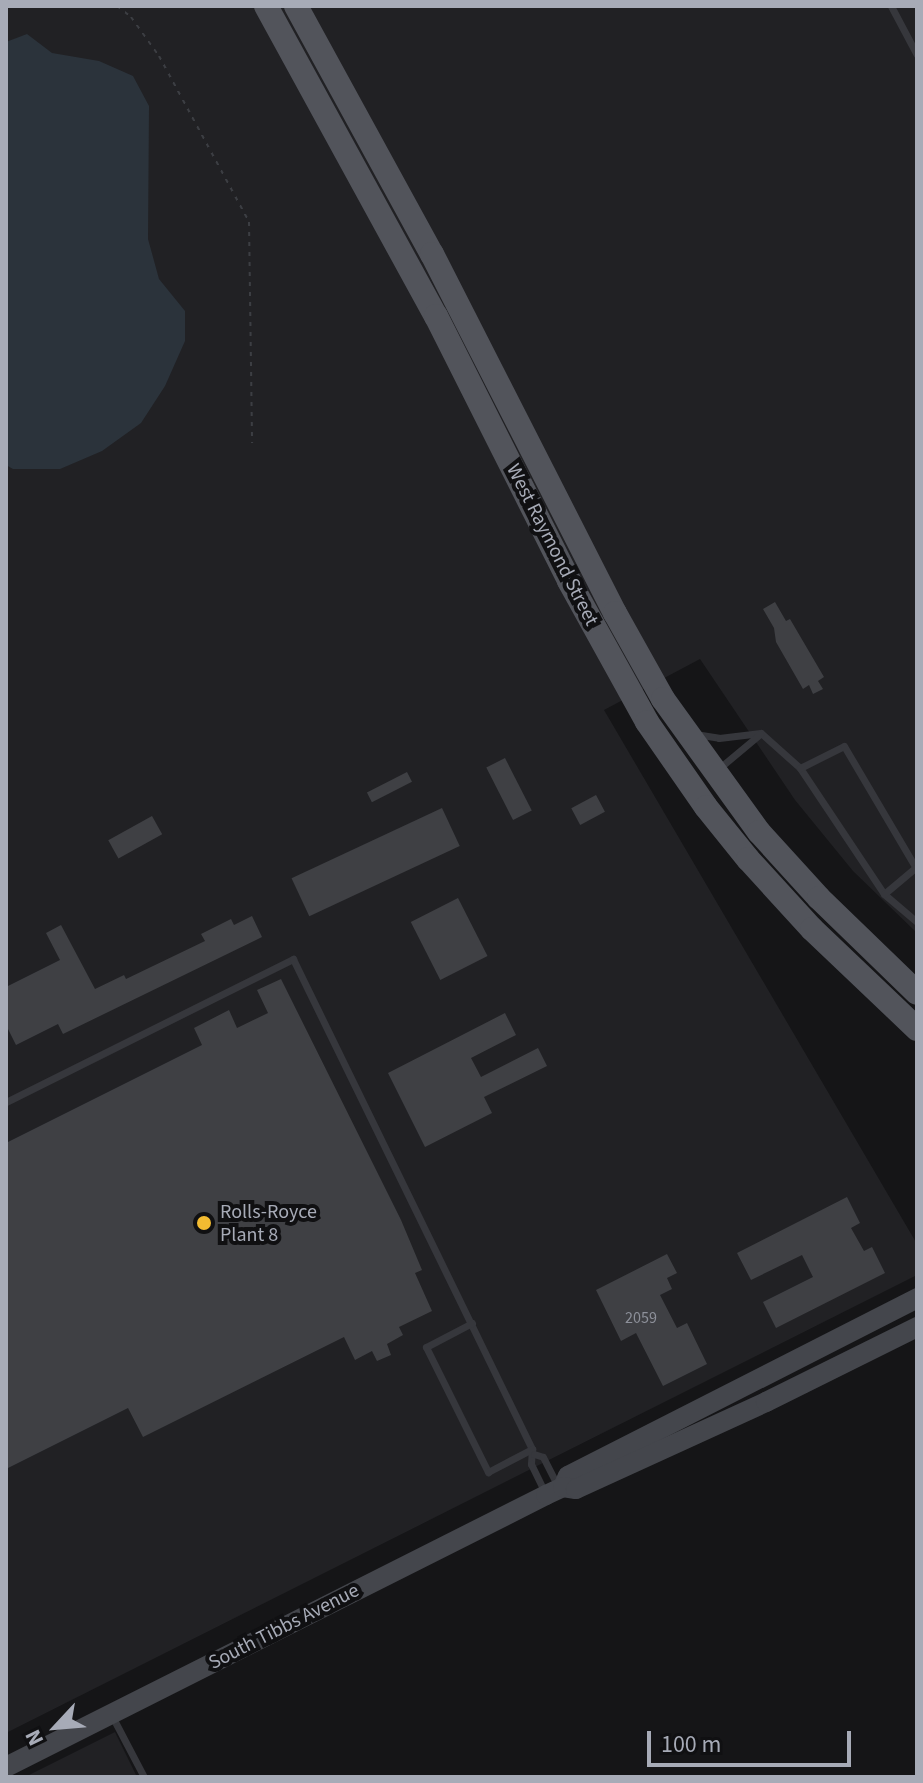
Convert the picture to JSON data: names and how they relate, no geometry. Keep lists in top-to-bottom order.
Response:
{
  "streets": {
    "main road": ["West Raymond Street", "South Tibbs Avenue"]
  },
  "places": ["Rolls-Royce Plant 8"],
  "house_numbers": ["2059"],
  "scale_bar": "100 m",
  "north": "bottom left"
}
